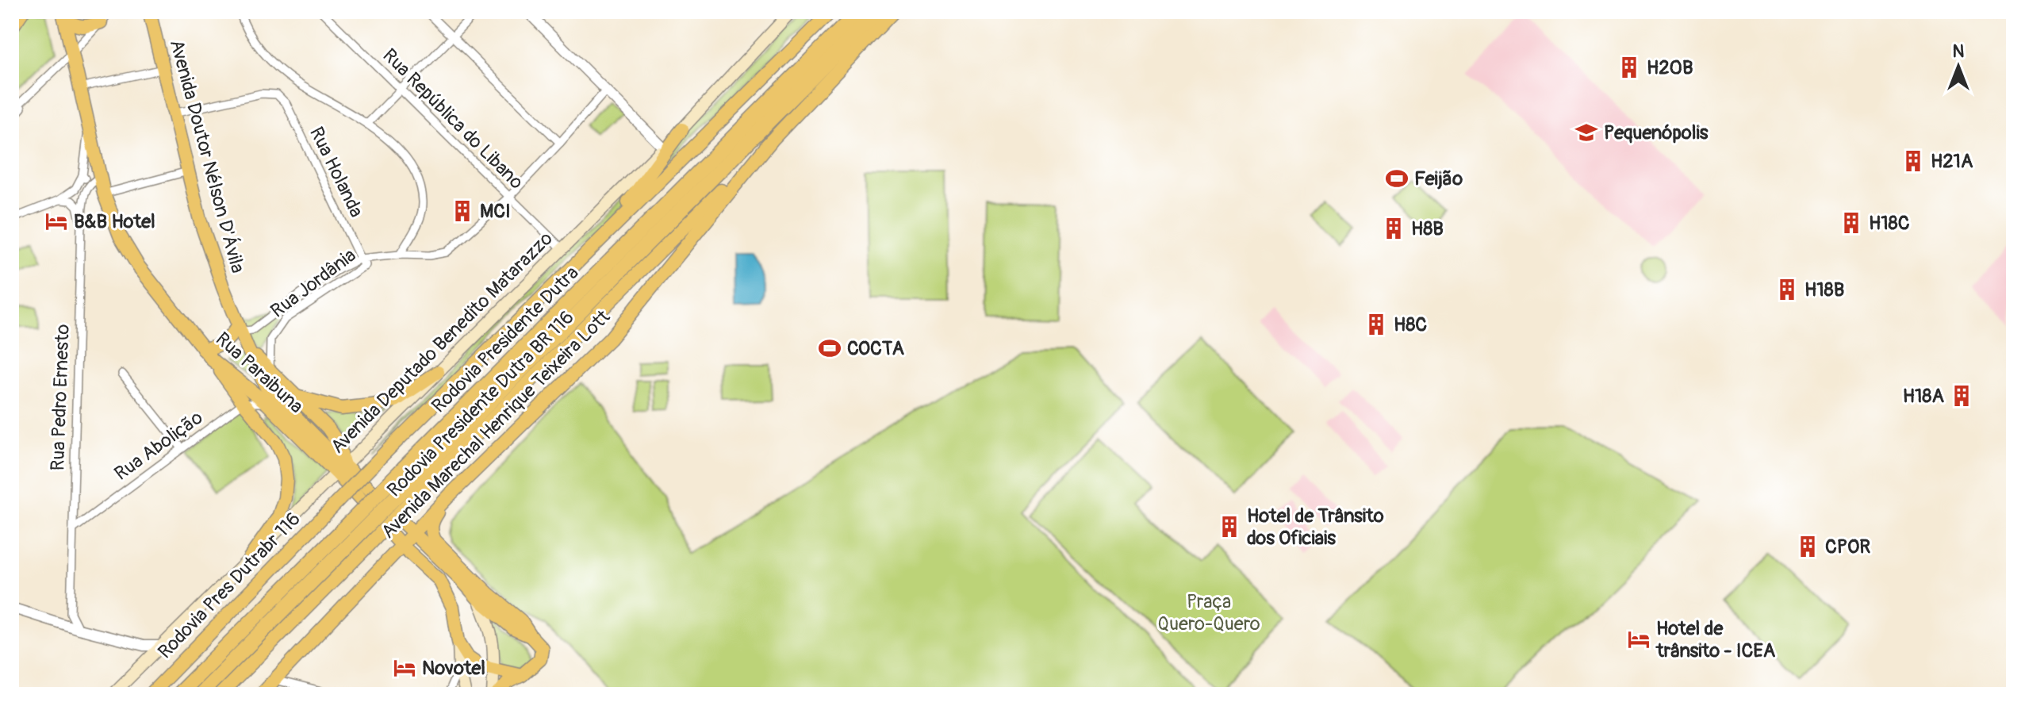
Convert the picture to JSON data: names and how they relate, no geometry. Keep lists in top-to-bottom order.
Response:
{
  "streets": {
    "highway": ["Rodovia Presidente Dutra"],
    "main road": [
      "Avenida Doutor Nélson D'Ávila",
      "Avenida Deputado Benedito Matarazzo",
      "Rua Paraibuna",
      "Rodovia Presidente Dutra BR 116",
      "Avenida Marechal Henrique Teixeira Lott",
      "Rodovia Pres Dutrabr 116"
    ],
    "street": [
      "Rua República do Libano",
      "Rua Holanda",
      "Rua Jordânia",
      "Rua Pedro Ernesto",
      "Rua Abolição"
    ]
  },
  "crossings": [
    ["Rua República do Libano", "Rua Jordânia"],
    ["Rua República do Libano", "Avenida Deputado Benedito Matarazzo"],
    ["Avenida Doutor Nélson D'Ávila", "Rua Holanda"],
    ["Avenida Doutor Nélson D'Ávila", "Rua Jordânia"],
    ["Avenida Doutor Nélson D'Ávila", "Avenida Deputado Benedito Matarazzo"],
    ["Avenida Doutor Nélson D'Ávila", "Rua Paraibuna"],
    ["Avenida Doutor Nélson D'Ávila", "Avenida Marechal Henrique Teixeira Lott"],
    ["Rua Holanda", "Rua Jordânia"],
    ["Rodovia Presidente Dutra", "Rodovia Presidente Dutra BR 116"],
    ["Avenida Deputado Benedito Matarazzo", "Rua Paraibuna"],
    ["Rua Paraibuna", "Rua Pedro Ernesto"],
    ["Rua Paraibuna", "Avenida Marechal Henrique Teixeira Lott"],
    ["Rua Pedro Ernesto", "Rua Abolição"],
    ["Rodovia Presidente Dutra BR 116", "Avenida Marechal Henrique Teixeira Lott"]
  ],
  "parks": ["Praça Quero-Quero"],
  "places": {
    "building": [
      "H20B",
      "H21A",
      "MCI",
      "H18C",
      "H8B",
      "H18B",
      "H8C",
      "H18A",
      "Hotel de Trânsito dos Oficiais",
      "CPOR"
    ],
    "school or university": ["Pequenópolis"],
    "sports": ["Feijão", "COCTA"],
    "hotel": ["B&B Hotel", "Hotel de trânsito - ICEA", "Novotel"]
  },
  "north": "top"
}
